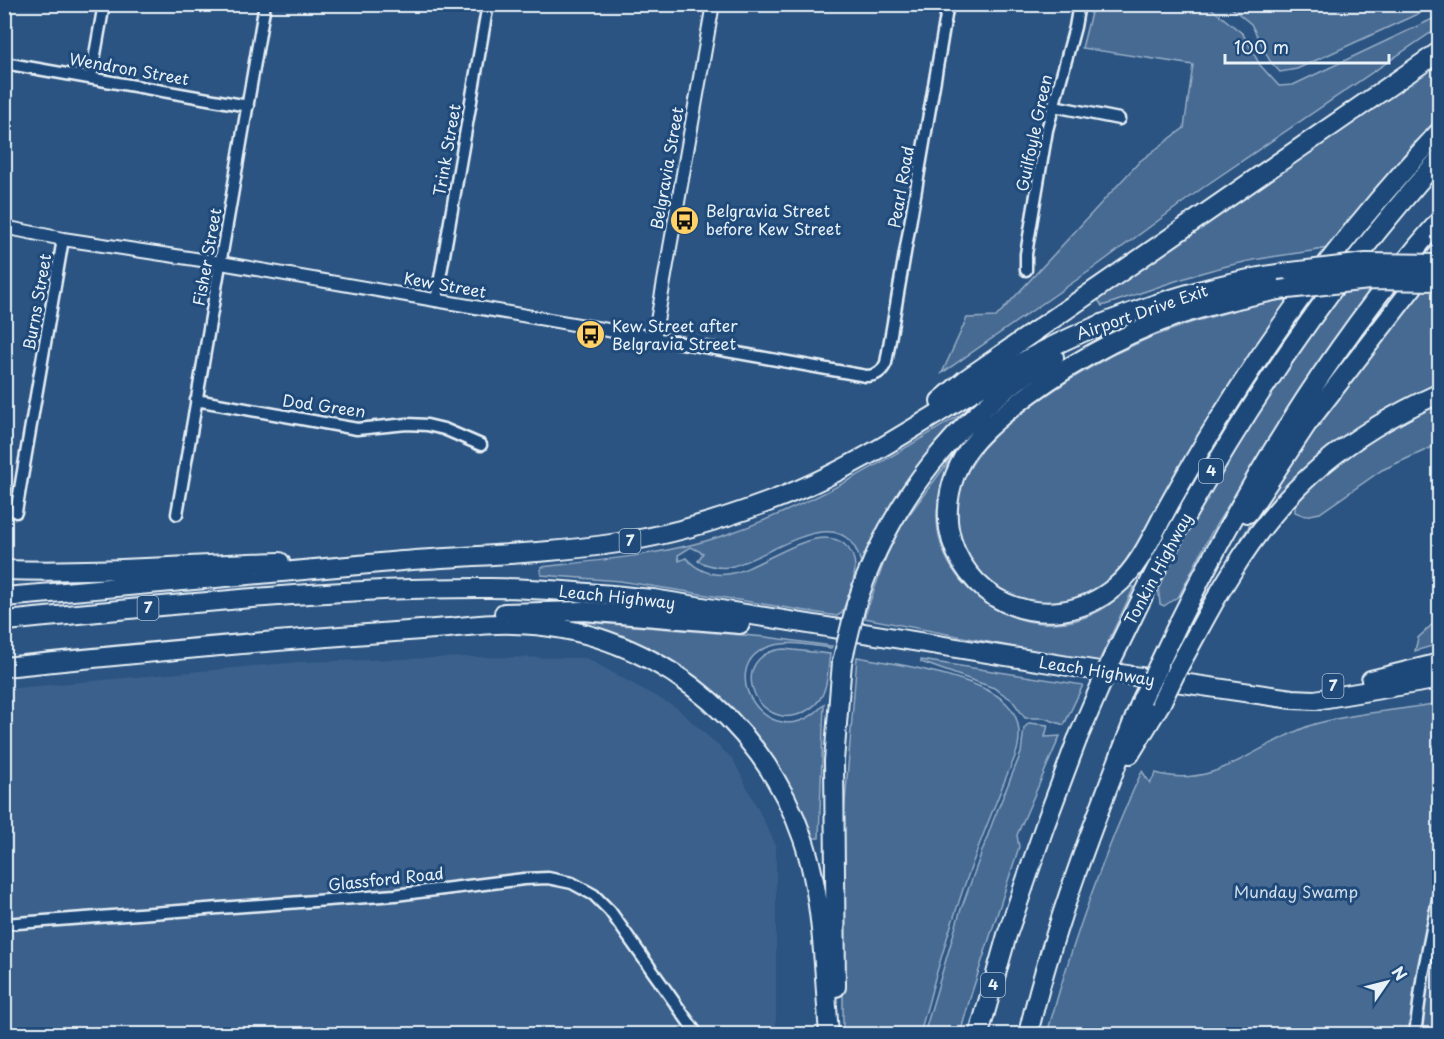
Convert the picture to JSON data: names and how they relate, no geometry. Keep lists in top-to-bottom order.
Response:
{
  "streets": {
    "highway": [
      "Airport Drive Exit",
      "4",
      "7",
      "Tonkin Highway",
      "Leach Highway"
    ],
    "street": [
      "Wendron Street",
      "Guilfoyle Green",
      "Trink Street",
      "Belgravia Street",
      "Pearl Road",
      "Fisher Street",
      "Kew Street",
      "Burns Street",
      "Dod Green",
      "Glassford Road"
    ]
  },
  "crossings": [
    ["Wendron Street", "Fisher Street"],
    ["Trink Street", "Kew Street"],
    ["Belgravia Street", "Kew Street"],
    ["Pearl Road", "Kew Street"],
    ["Fisher Street", "Kew Street"],
    ["Fisher Street", "Dod Green"],
    ["Kew Street", "Burns Street"],
    ["Airport Drive Exit", "7"],
    ["7", "Leach Highway"]
  ],
  "parks": ["Munday Swamp"],
  "places": {
    "bus stop": ["Belgravia Street before Kew Street", "Kew Street after Belgravia Street"]
  },
  "scale_bar": "100 m",
  "north": "top right"
}
